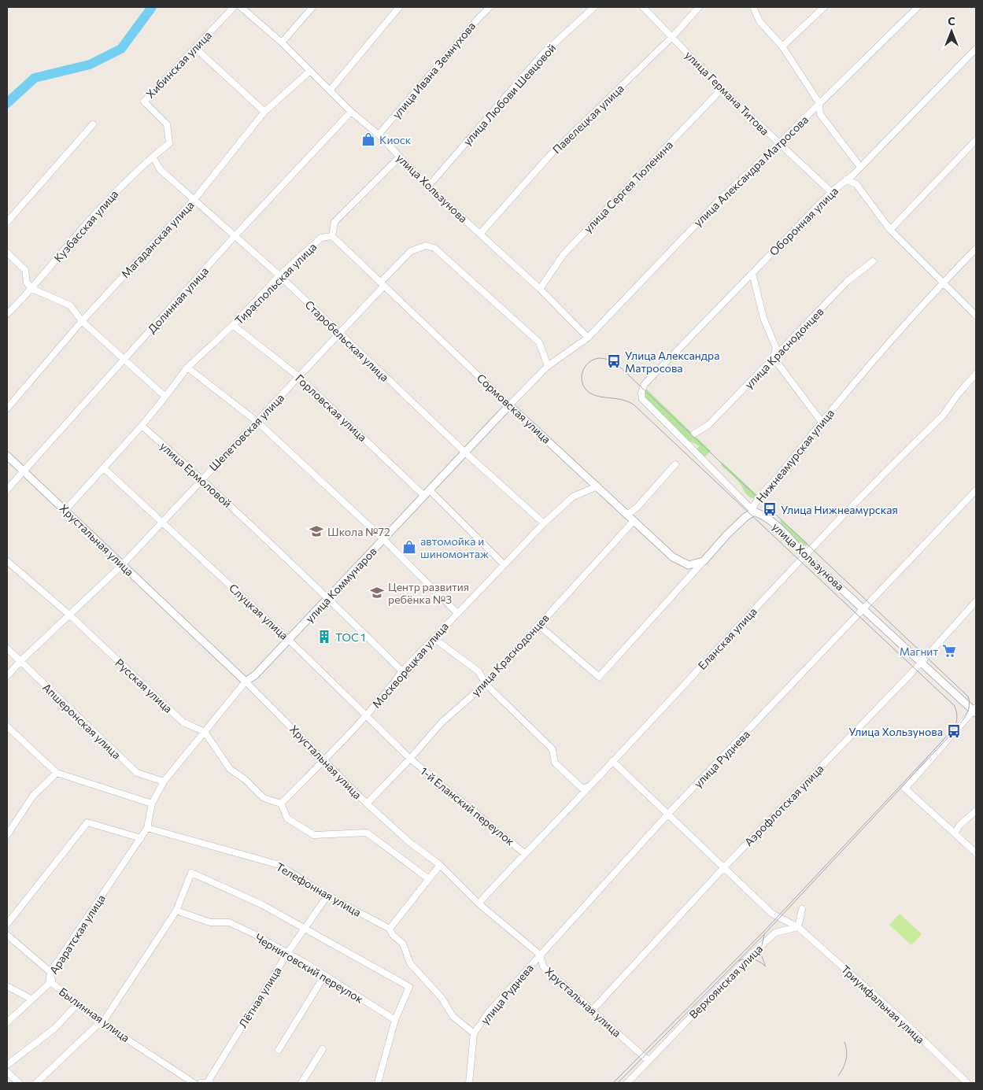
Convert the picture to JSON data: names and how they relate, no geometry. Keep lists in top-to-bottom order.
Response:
{
  "streets": {
    "street": [
      "Хибинская улица",
      "улица Ивана Земнухова",
      "улица Германа Титова",
      "улица Любови Шевцовой",
      "Павелецкая улица",
      "улица Александра Матросова",
      "улица Сергея Тюленина",
      "улица Хользунова",
      "Оборонная улица",
      "Кузбасская улица",
      "Магаданская улица",
      "Тираспольская улица",
      "Долинная улица",
      "Старобельская улица",
      "улица Краснодонцев",
      "Горловская улица",
      "Сормовская улица",
      "Шепетовская улица",
      "Нижнеамурская улица",
      "улица Ермоловой",
      "Хрустальная улица",
      "улица Коммунаров",
      "Слуцкая улица",
      "Еланская улица",
      "Москворецкая улица",
      "Русская улица",
      "Апшеронская улица",
      "улица Руднева",
      "Аэрофлотская улица",
      "1-й Еланский переулок",
      "Телефонная улица",
      "Араратская улица",
      "Черниговский переулок",
      "Верхоянская улица",
      "Лётная улица",
      "Триумфальная улица",
      "Былинная улица"
    ]
  },
  "crossings": [
    ["Хибинская улица", "Кузбасская улица"],
    ["улица Ивана Земнухова", "улица Хользунова"],
    ["улица Германа Титова", "Павелецкая улица"],
    ["улица Германа Титова", "улица Александра Матросова"],
    ["улица Германа Титова", "улица Сергея Тюленина"],
    ["улица Германа Титова", "Оборонная улица"],
    ["улица Любови Шевцовой", "улица Хользунова"],
    ["Павелецкая улица", "улица Хользунова"],
    ["улица Александра Матросова", "улица Хользунова"],
    ["улица Александра Матросова", "улица Коммунаров"],
    ["улица Сергея Тюленина", "улица Хользунова"],
    ["улица Хользунова", "Оборонная улица"],
    ["улица Хользунова", "Магаданская улица"],
    ["улица Хользунова", "Долинная улица"],
    ["улица Хользунова", "Нижнеамурская улица"],
    ["улица Хользунова", "улица Коммунаров"],
    ["улица Хользунова", "Еланская улица"],
    ["улица Хользунова", "улица Руднева"],
    ["улица Хользунова", "Аэрофлотская улица"],
    ["Кузбасская улица", "Старобельская улица"],
    ["Магаданская улица", "Старобельская улица"],
    ["Тираспольская улица", "Старобельская улица"],
    ["Тираспольская улица", "Горловская улица"],
    ["Тираспольская улица", "Сормовская улица"],
    ["Долинная улица", "Старобельская улица"],
    ["Долинная улица", "Хрустальная улица"],
    ["Старобельская улица", "Шепетовская улица"],
    ["Старобельская улица", "улица Коммунаров"],
    ["Старобельская улица", "Москворецкая улица"],
    ["улица Краснодонцев", "Сормовская улица"],
    ["улица Краснодонцев", "Нижнеамурская улица"],
    ["улица Краснодонцев", "Хрустальная улица"],
    ["улица Краснодонцев", "Слуцкая улица"],
    ["улица Краснодонцев", "1-й Еланский переулок"],
    ["Горловская улица", "Шепетовская улица"],
    ["Горловская улица", "улица Коммунаров"],
    ["Горловская улица", "Москворецкая улица"],
    ["Сормовская улица", "Шепетовская улица"],
    ["Сормовская улица", "Нижнеамурская улица"],
    ["Сормовская улица", "улица Коммунаров"],
    ["Сормовская улица", "Москворецкая улица"],
    ["Шепетовская улица", "улица Ермоловой"],
    ["Шепетовская улица", "Хрустальная улица"],
    ["Шепетовская улица", "улица Коммунаров"],
    ["Шепетовская улица", "Слуцкая улица"],
    ["Шепетовская улица", "Русская улица"],
    ["Шепетовская улица", "Апшеронская улица"],
    ["улица Ермоловой", "улица Коммунаров"],
    ["улица Ермоловой", "Москворецкая улица"],
    ["Хрустальная улица", "улица Коммунаров"],
    ["Хрустальная улица", "Еланская улица"],
    ["Хрустальная улица", "Москворецкая улица"],
    ["Хрустальная улица", "улица Руднева"],
    ["Хрустальная улица", "Аэрофлотская улица"],
    ["Хрустальная улица", "Верхоянская улица"],
    ["улица Коммунаров", "Слуцкая улица"],
    ["улица Коммунаров", "Русская улица"],
    ["улица Коммунаров", "Апшеронская улица"],
    ["улица Коммунаров", "Телефонная улица"],
    ["улица Коммунаров", "Араратская улица"],
    ["Слуцкая улица", "Москворецкая улица"],
    ["Слуцкая улица", "1-й Еланский переулок"],
    ["Еланская улица", "1-й Еланский переулок"],
    ["Еланская улица", "Триумфальная улица"],
    ["улица Руднева", "Телефонная улица"],
    ["улица Руднева", "Триумфальная улица"],
    ["Аэрофлотская улица", "Триумфальная улица"],
    ["Телефонная улица", "Лётная улица"],
    ["Араратская улица", "Былинная улица"],
    ["Черниговский переулок", "Лётная улица"],
    ["Верхоянская улица", "Триумфальная улица"]
  ],
  "places": {
    "shop": ["Киоск", "автомойка и шиномонтаж"],
    "bus stop": ["Улица Александра Матросова", "Улица Нижнеамурская", "Улица Хользунова"],
    "school or university": ["Школа №72", "Центр развития ребёнка №3"],
    "building": ["ТОС 1"],
    "supermarket": ["Магнит"]
  },
  "north": "top"
}
